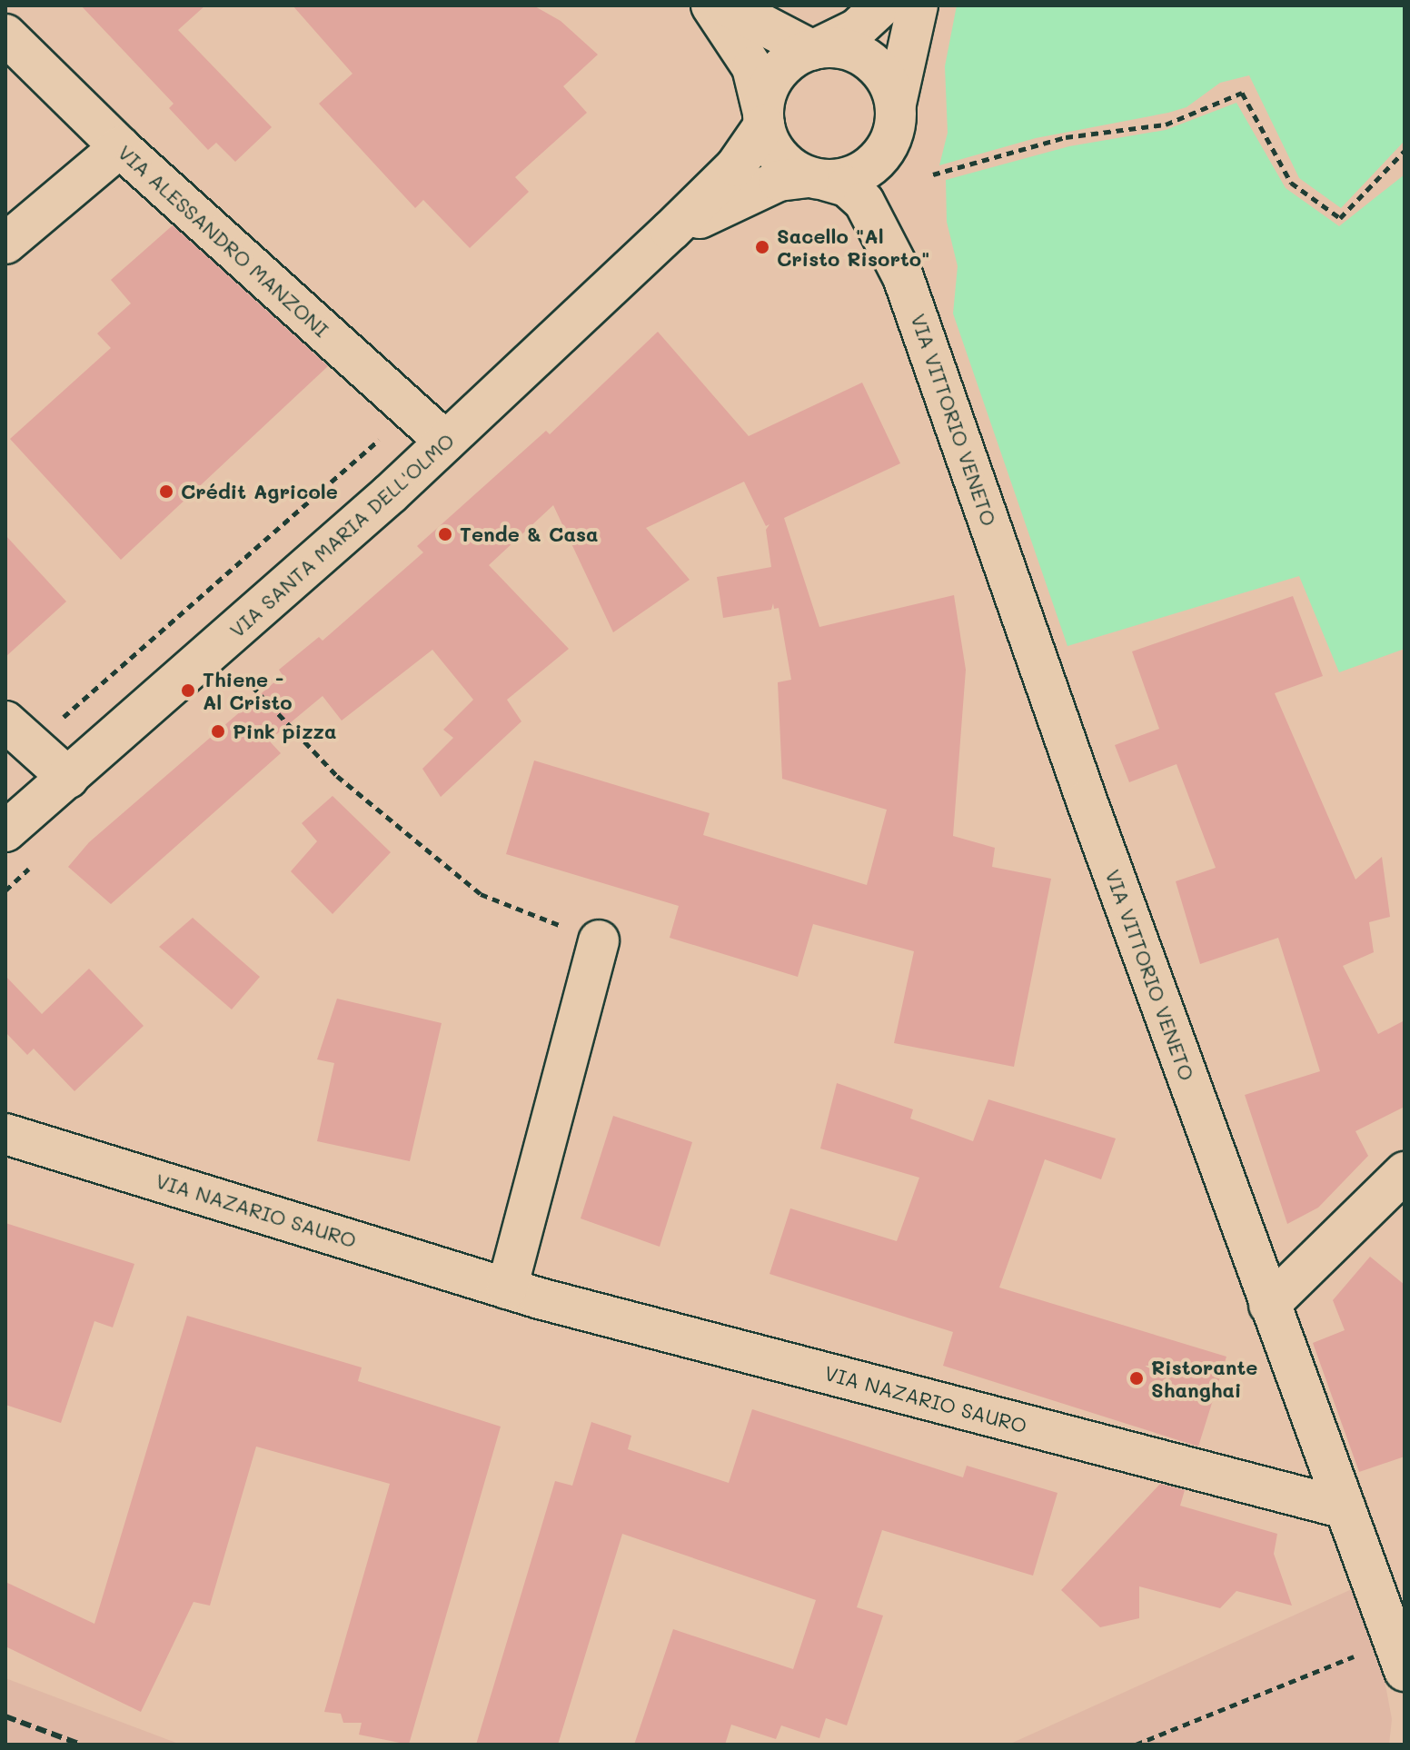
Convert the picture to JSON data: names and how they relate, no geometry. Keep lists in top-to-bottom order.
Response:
{
  "streets": {
    "main road": [
      "VIA ALESSANDRO MANZONI",
      "VIA VITTORIO VENETO",
      "VIA SANTA MARIA DELL'OLMO",
      "VIA NAZARIO SAURO"
    ]
  },
  "crossings": [
    ["VIA ALESSANDRO MANZONI", "VIA SANTA MARIA DELL'OLMO"],
    ["VIA VITTORIO VENETO", "VIA SANTA MARIA DELL'OLMO"],
    ["VIA VITTORIO VENETO", "VIA NAZARIO SAURO"]
  ],
  "places": [
    "Sacello \"Al Cristo Risorto\"",
    "Crédit Agricole",
    "Tende & Casa",
    "Thiene - Al Cristo",
    "Pink pizza",
    "Ristorante Shanghai"
  ]
}
